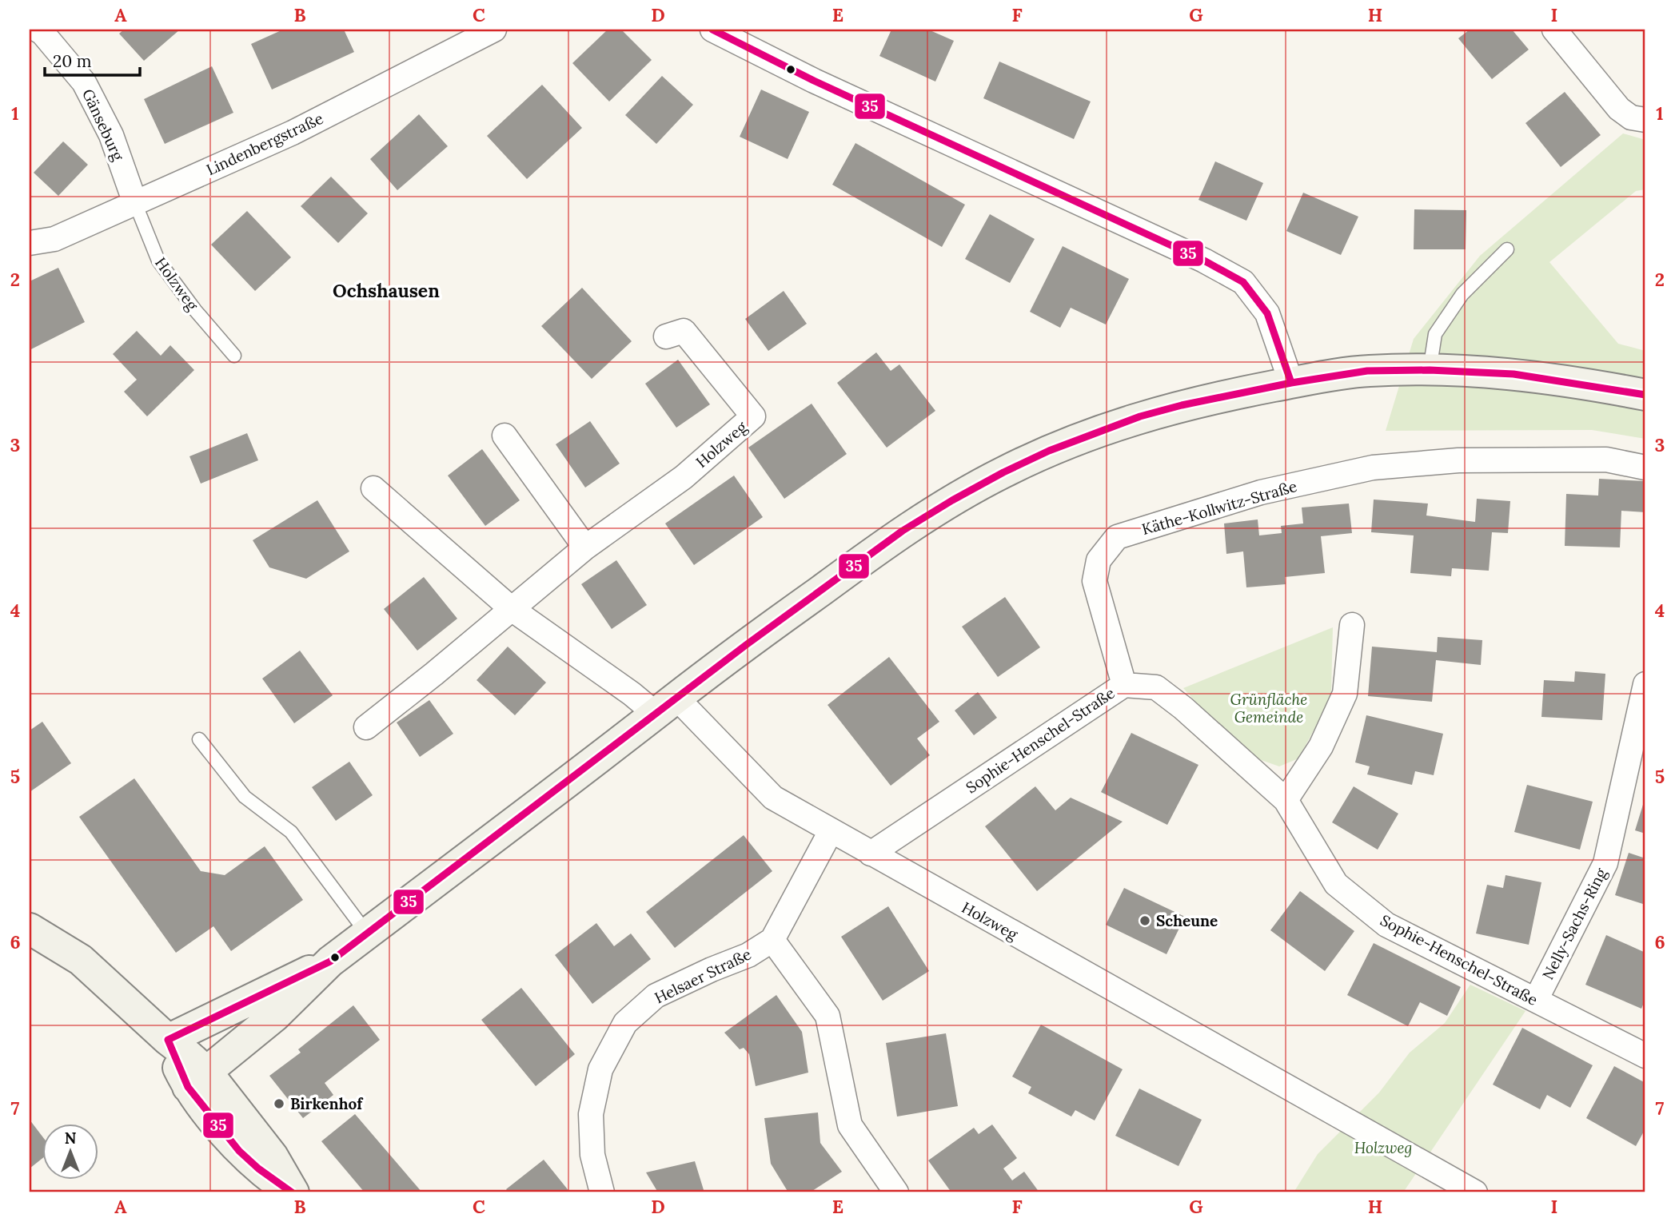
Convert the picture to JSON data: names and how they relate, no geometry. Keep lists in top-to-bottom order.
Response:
{
  "streets": {
    "street": [
      "Gänseburg",
      "Lindenbergstraße",
      "Holzweg",
      "Käthe-Kollwitz-Straße",
      "Sophie-Henschel-Straße",
      "Nelly-Sachs-Ring",
      "Helsaer Straße"
    ]
  },
  "crossings": [
    ["Gänseburg", "Lindenbergstraße"],
    ["Gänseburg", "Holzweg"],
    ["Lindenbergstraße", "Holzweg"],
    ["Holzweg", "Sophie-Henschel-Straße"],
    ["Käthe-Kollwitz-Straße", "Sophie-Henschel-Straße"],
    ["Sophie-Henschel-Straße", "Nelly-Sachs-Ring"]
  ],
  "districts": ["Ochshausen"],
  "parks": ["Grünfläche Gemeinde", "Holzweg"],
  "places": ["Scheune", "Birkenhof"],
  "lines": ["transit line 35"],
  "scale_bar": "20 m",
  "north": "top",
  "grid": {
    "columns": [
      "A",
      "B",
      "C",
      "D",
      "E",
      "F",
      "G",
      "H",
      "I"
    ],
    "rows": [
      "1",
      "2",
      "3",
      "4",
      "5",
      "6",
      "7"
    ]
  }
}
